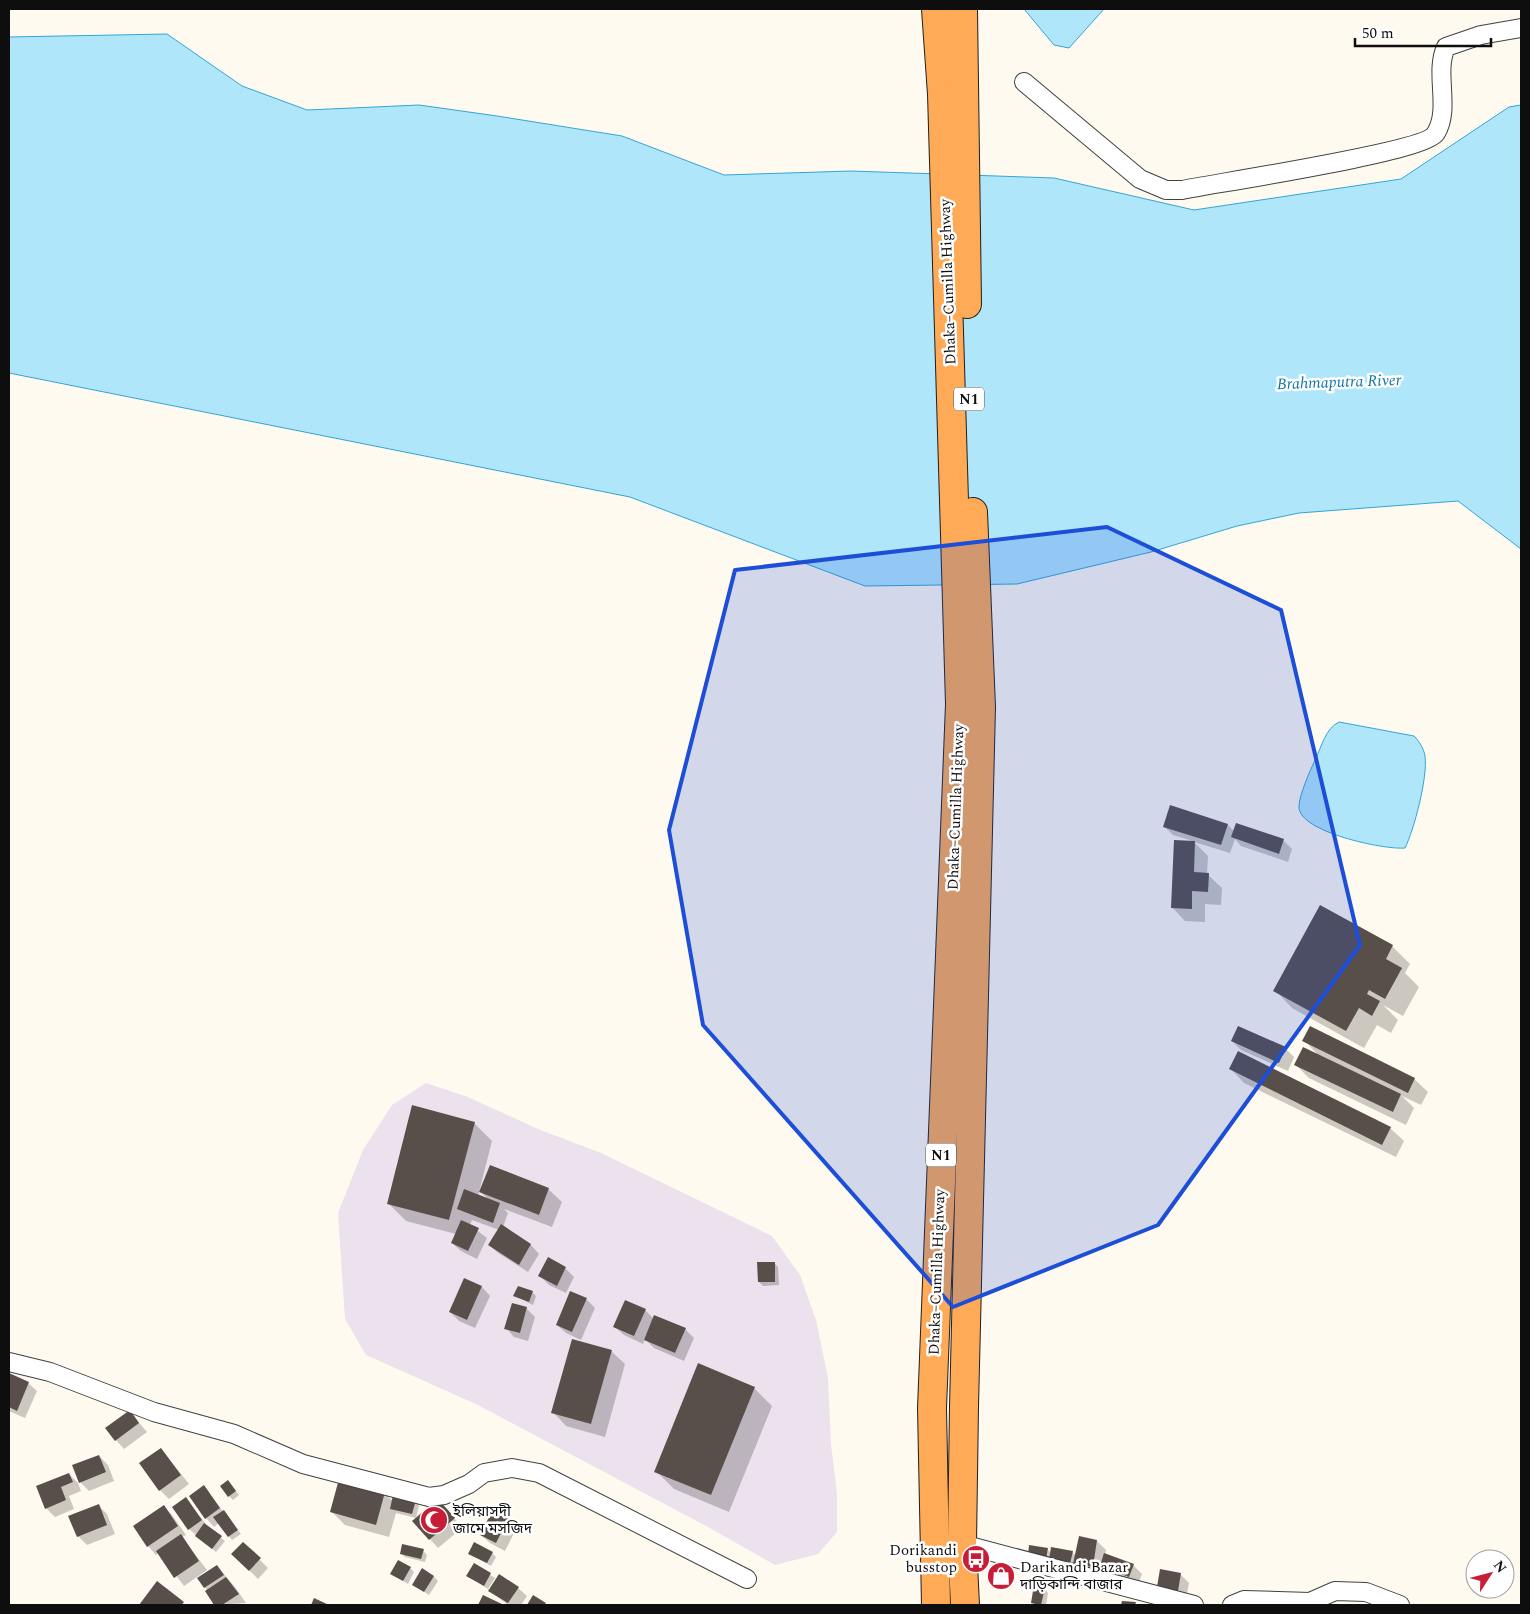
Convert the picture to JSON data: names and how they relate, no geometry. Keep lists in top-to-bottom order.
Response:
{
  "streets": {
    "highway": ["Dhaka–Cumilla Highway", "N1"]
  },
  "water": ["Brahmaputra River"],
  "places": {
    "mosque": ["ইলিয়াসদী জামে মসজিদ"],
    "bus stop": ["Dorikandi busstop"],
    "shop": ["Darikandi Bazar দাড়িকান্দি বাজার"]
  },
  "scale_bar": "50 m",
  "north": "top right"
}
